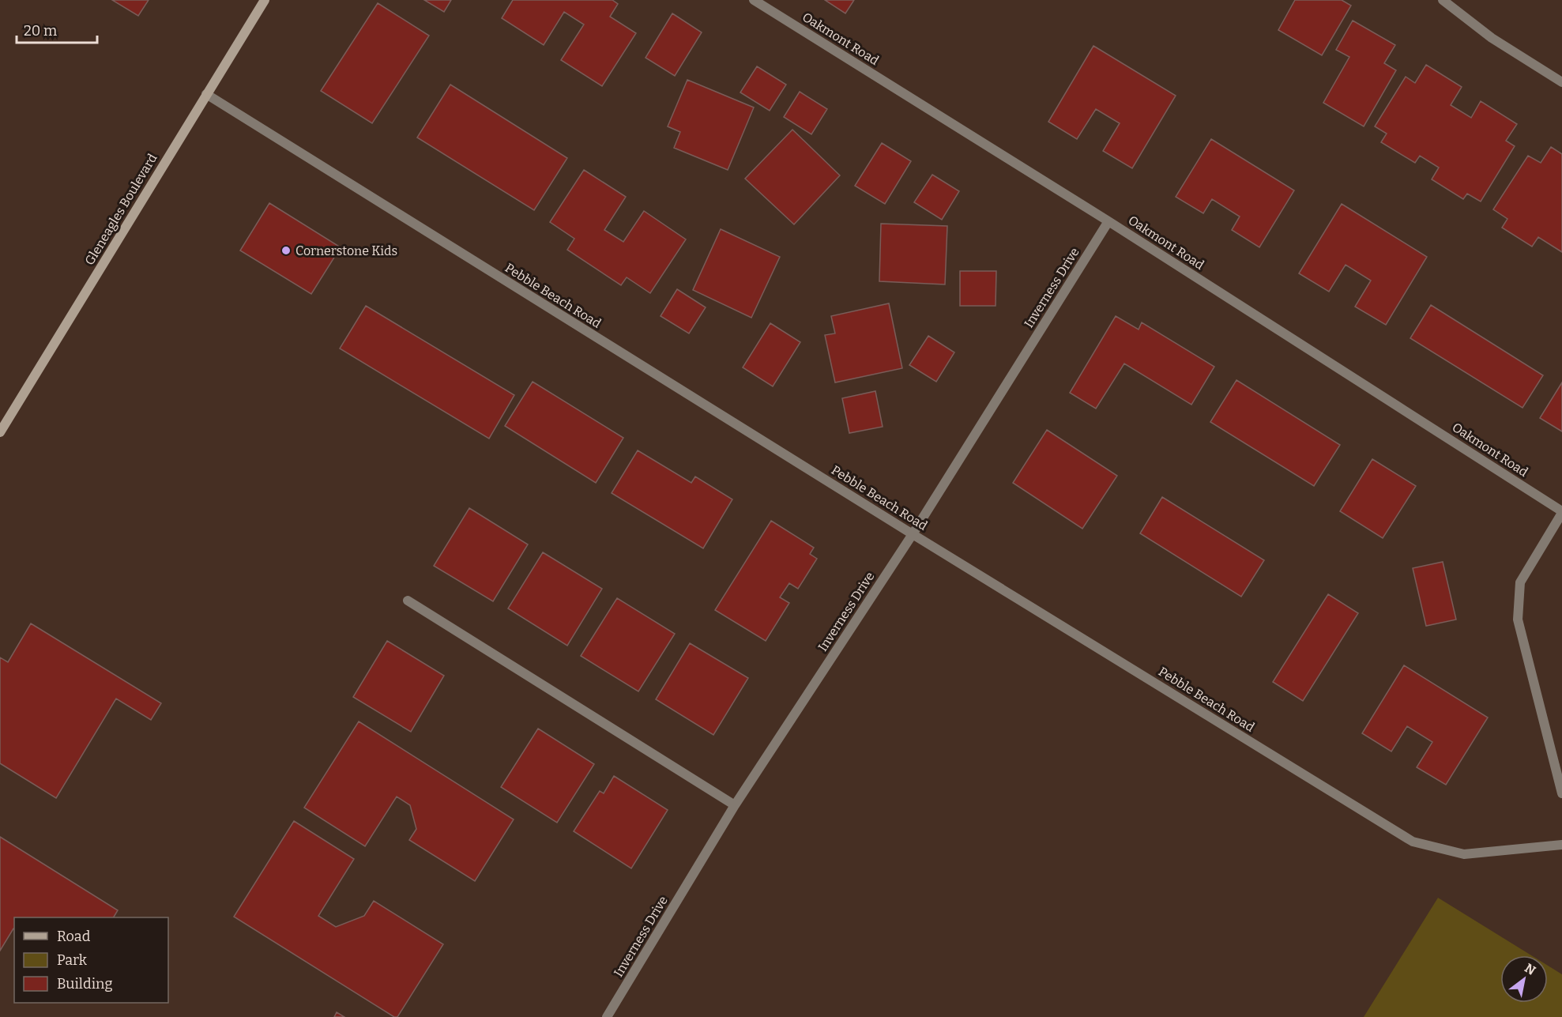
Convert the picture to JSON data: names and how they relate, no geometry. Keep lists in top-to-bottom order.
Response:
{
  "streets": {
    "street": [
      "Oakmont Road",
      "Gleneagles Boulevard",
      "Inverness Drive",
      "Pebble Beach Road"
    ]
  },
  "crossings": [
    ["Oakmont Road", "Inverness Drive"],
    ["Gleneagles Boulevard", "Pebble Beach Road"],
    ["Inverness Drive", "Pebble Beach Road"]
  ],
  "places": ["Cornerstone Kids"],
  "legend": ["Road", "Park", "Building"],
  "scale_bar": "20 m",
  "north": "top right"
}
